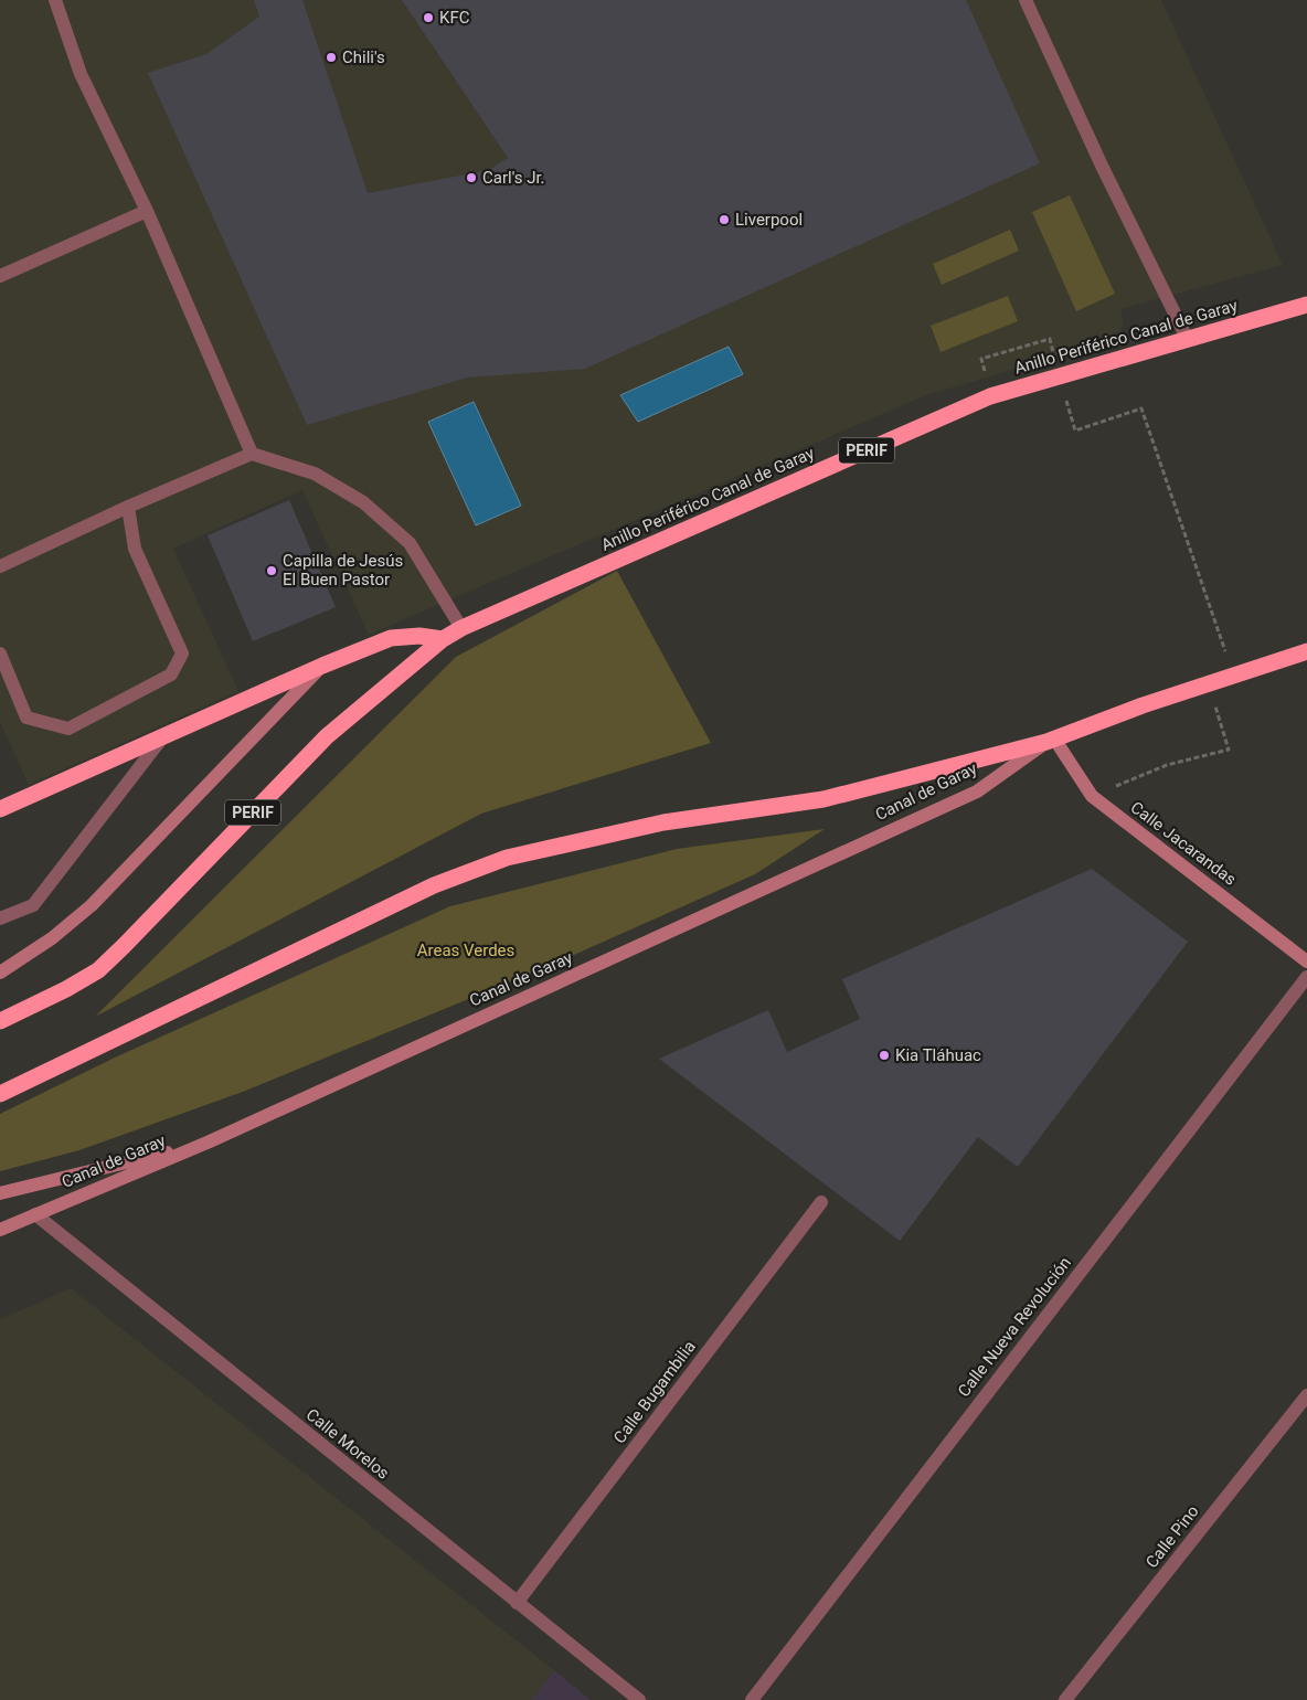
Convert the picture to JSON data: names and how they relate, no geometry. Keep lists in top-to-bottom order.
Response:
{
  "streets": {
    "highway": ["Anillo Periférico Canal de Garay", "PERIF"],
    "main road": ["Canal de Garay", "Calle Jacarandas"],
    "street": [
      "Calle Nueva Revolución",
      "Calle Bugambilia",
      "Calle Morelos",
      "Calle Pino"
    ]
  },
  "crossings": [
    ["Anillo Periférico Canal de Garay", "PERIF"],
    ["Canal de Garay", "Calle Jacarandas"],
    ["Canal de Garay", "Calle Morelos"],
    ["Calle Bugambilia", "Calle Morelos"]
  ],
  "parks": ["Areas Verdes"],
  "places": [
    "KFC",
    "Chili's",
    "Carl's Jr.",
    "Liverpool",
    "Capilla de Jesús El Buen Pastor",
    "Kia Tláhuac"
  ]
}
